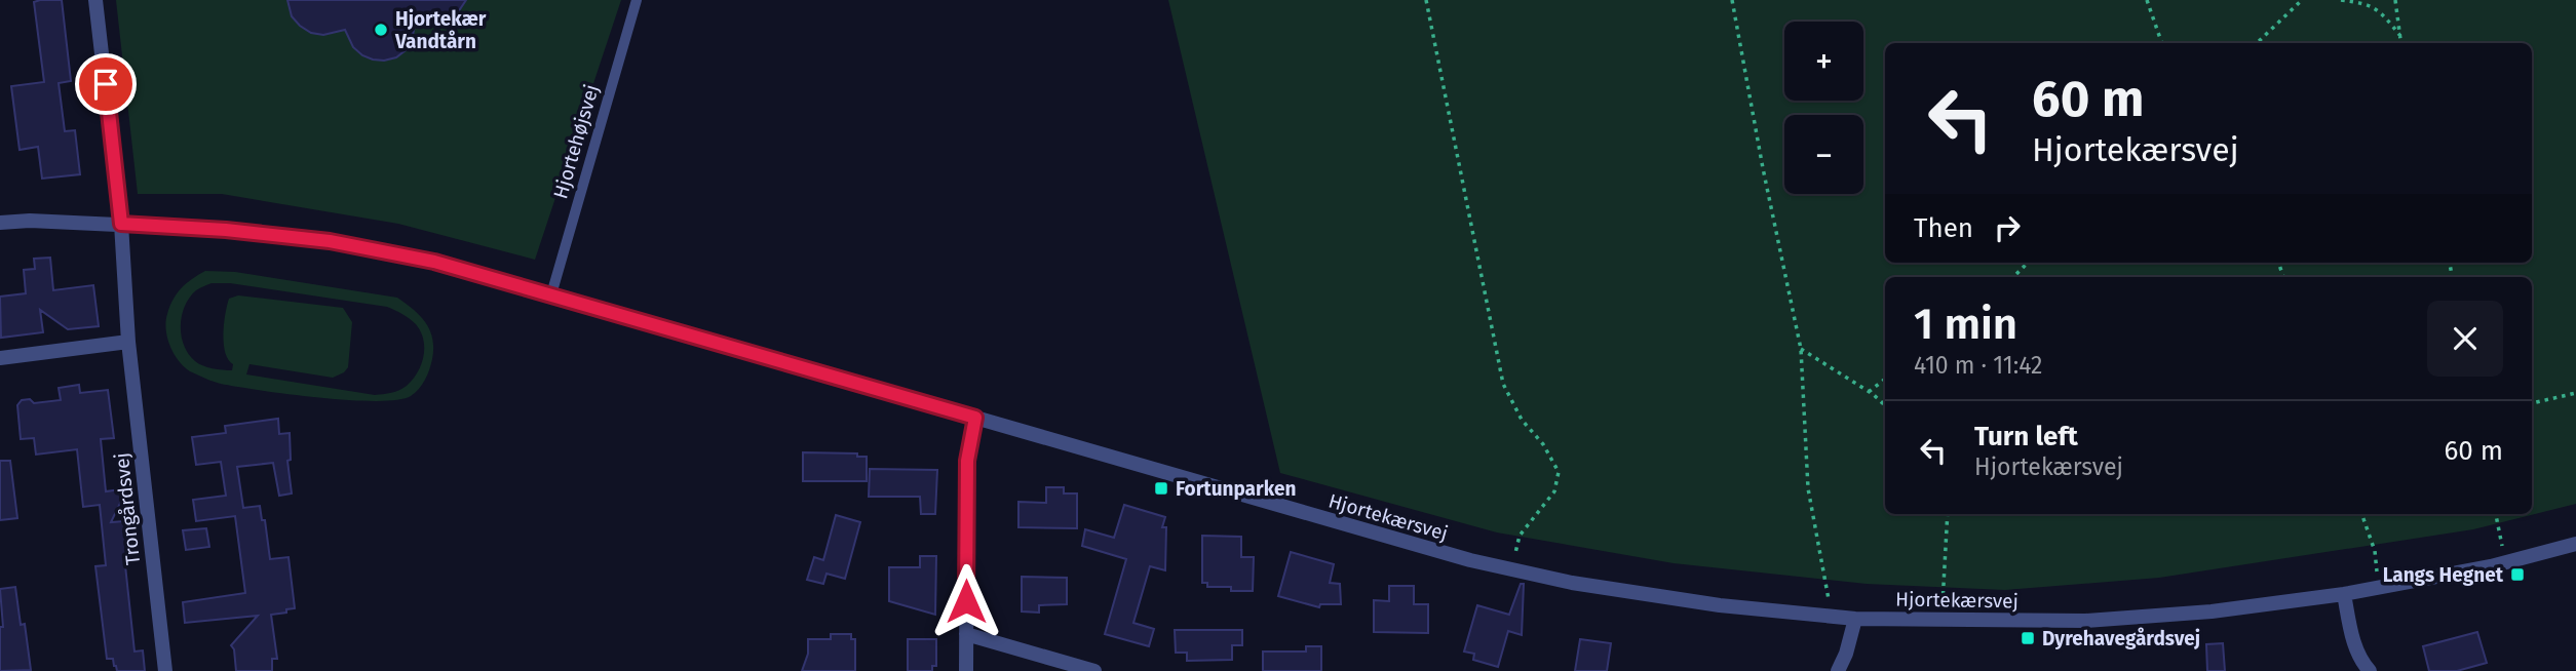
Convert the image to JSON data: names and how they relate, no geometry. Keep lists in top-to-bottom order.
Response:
{
  "streets": {
    "street": ["Trongårdsvej", "Hjortekærsvej"],
    "lane": ["Hjortehøjsvej"]
  },
  "crossings": [
    ["Hjortehøjsvej", "Hjortekærsvej"],
    ["Trongårdsvej", "Hjortekærsvej"]
  ],
  "places": {
    "other": ["Hjortekær Vandtårn"],
    "transit": ["Fortunparken", "Langs Hegnet", "Dyrehavegårdsvej"]
  },
  "page": {
    "map_buttons": ["+", "−"],
    "turn": ["60 m", "Hjortekærsvej"],
    "then": "Then",
    "heading": ["1 min", "410 m · 11:42"],
    "list": [
      {
        "name": "Turn left",
        "note": "Hjortekærsvej",
        "value": "60 m"
      }
    ]
  }
}
